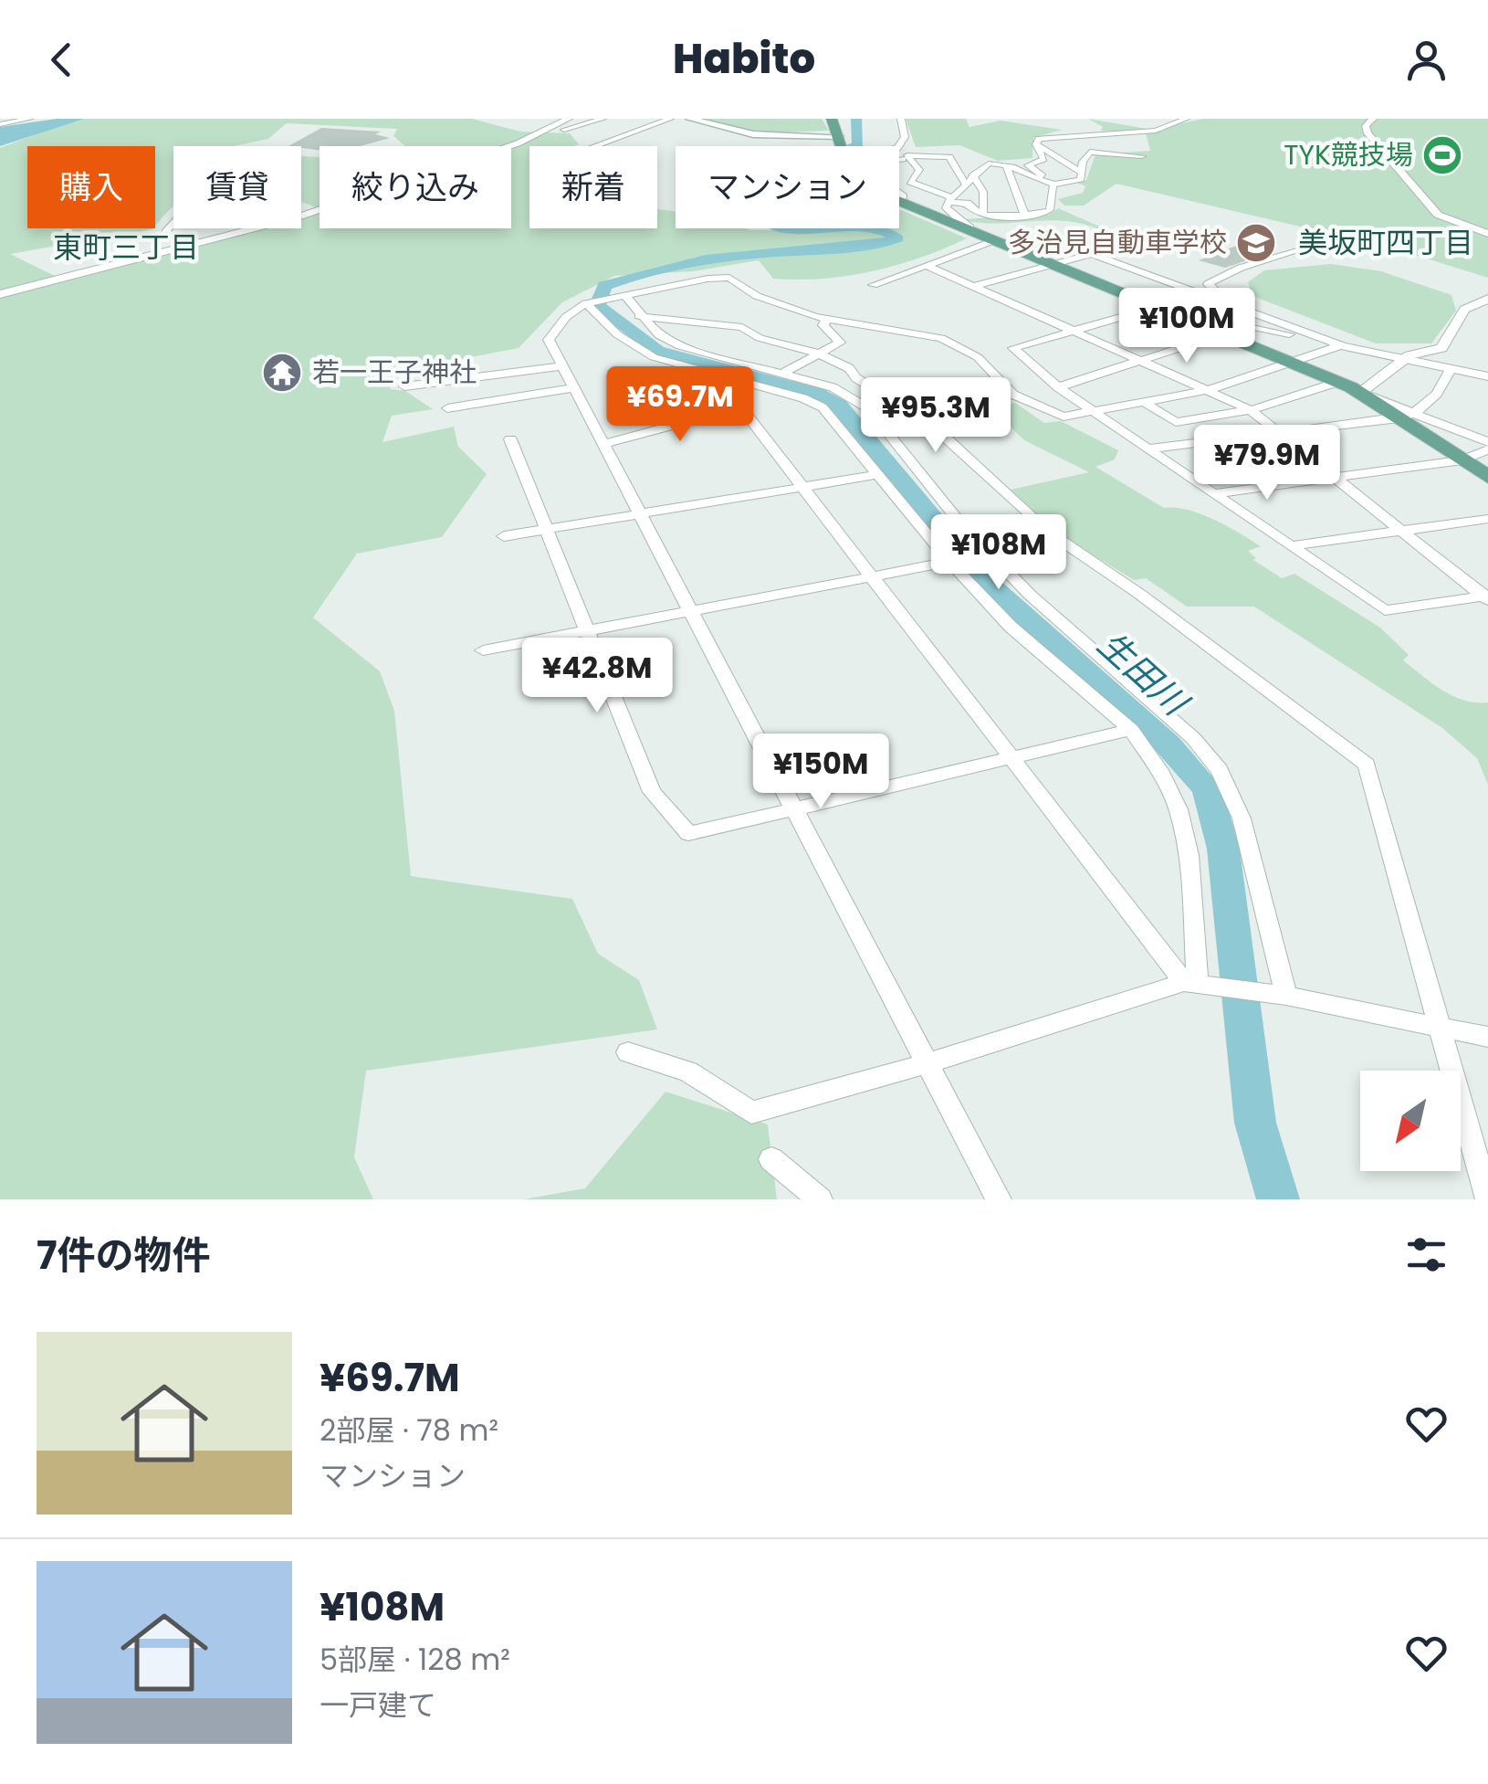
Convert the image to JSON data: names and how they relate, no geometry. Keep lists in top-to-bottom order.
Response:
{
  "districts": ["美坂町四丁目", "東町三丁目"],
  "water": ["生田川"],
  "places": {
    "sports": ["TYK競技場"],
    "school or university": ["多治見自動車学校"],
    "temple": ["若一王子神社"]
  },
  "north": "bottom left",
  "page": {
    "header": "Habito",
    "chip": [
      "購入",
      "賃貸",
      "絞り込み",
      "新着",
      "マンション"
    ],
    "price": [
      "¥100M",
      "¥69.7M",
      "¥95.3M",
      "¥79.9M",
      "¥108M",
      "¥42.8M",
      "¥150M"
    ],
    "heading": "7件の物件",
    "list": [
      {
        "name": "¥69.7M",
        "note": "2部屋 · 78 m² · マンション"
      },
      {
        "name": "¥108M",
        "note": "5部屋 · 128 m² · 一戸建て"
      }
    ]
  }
}
